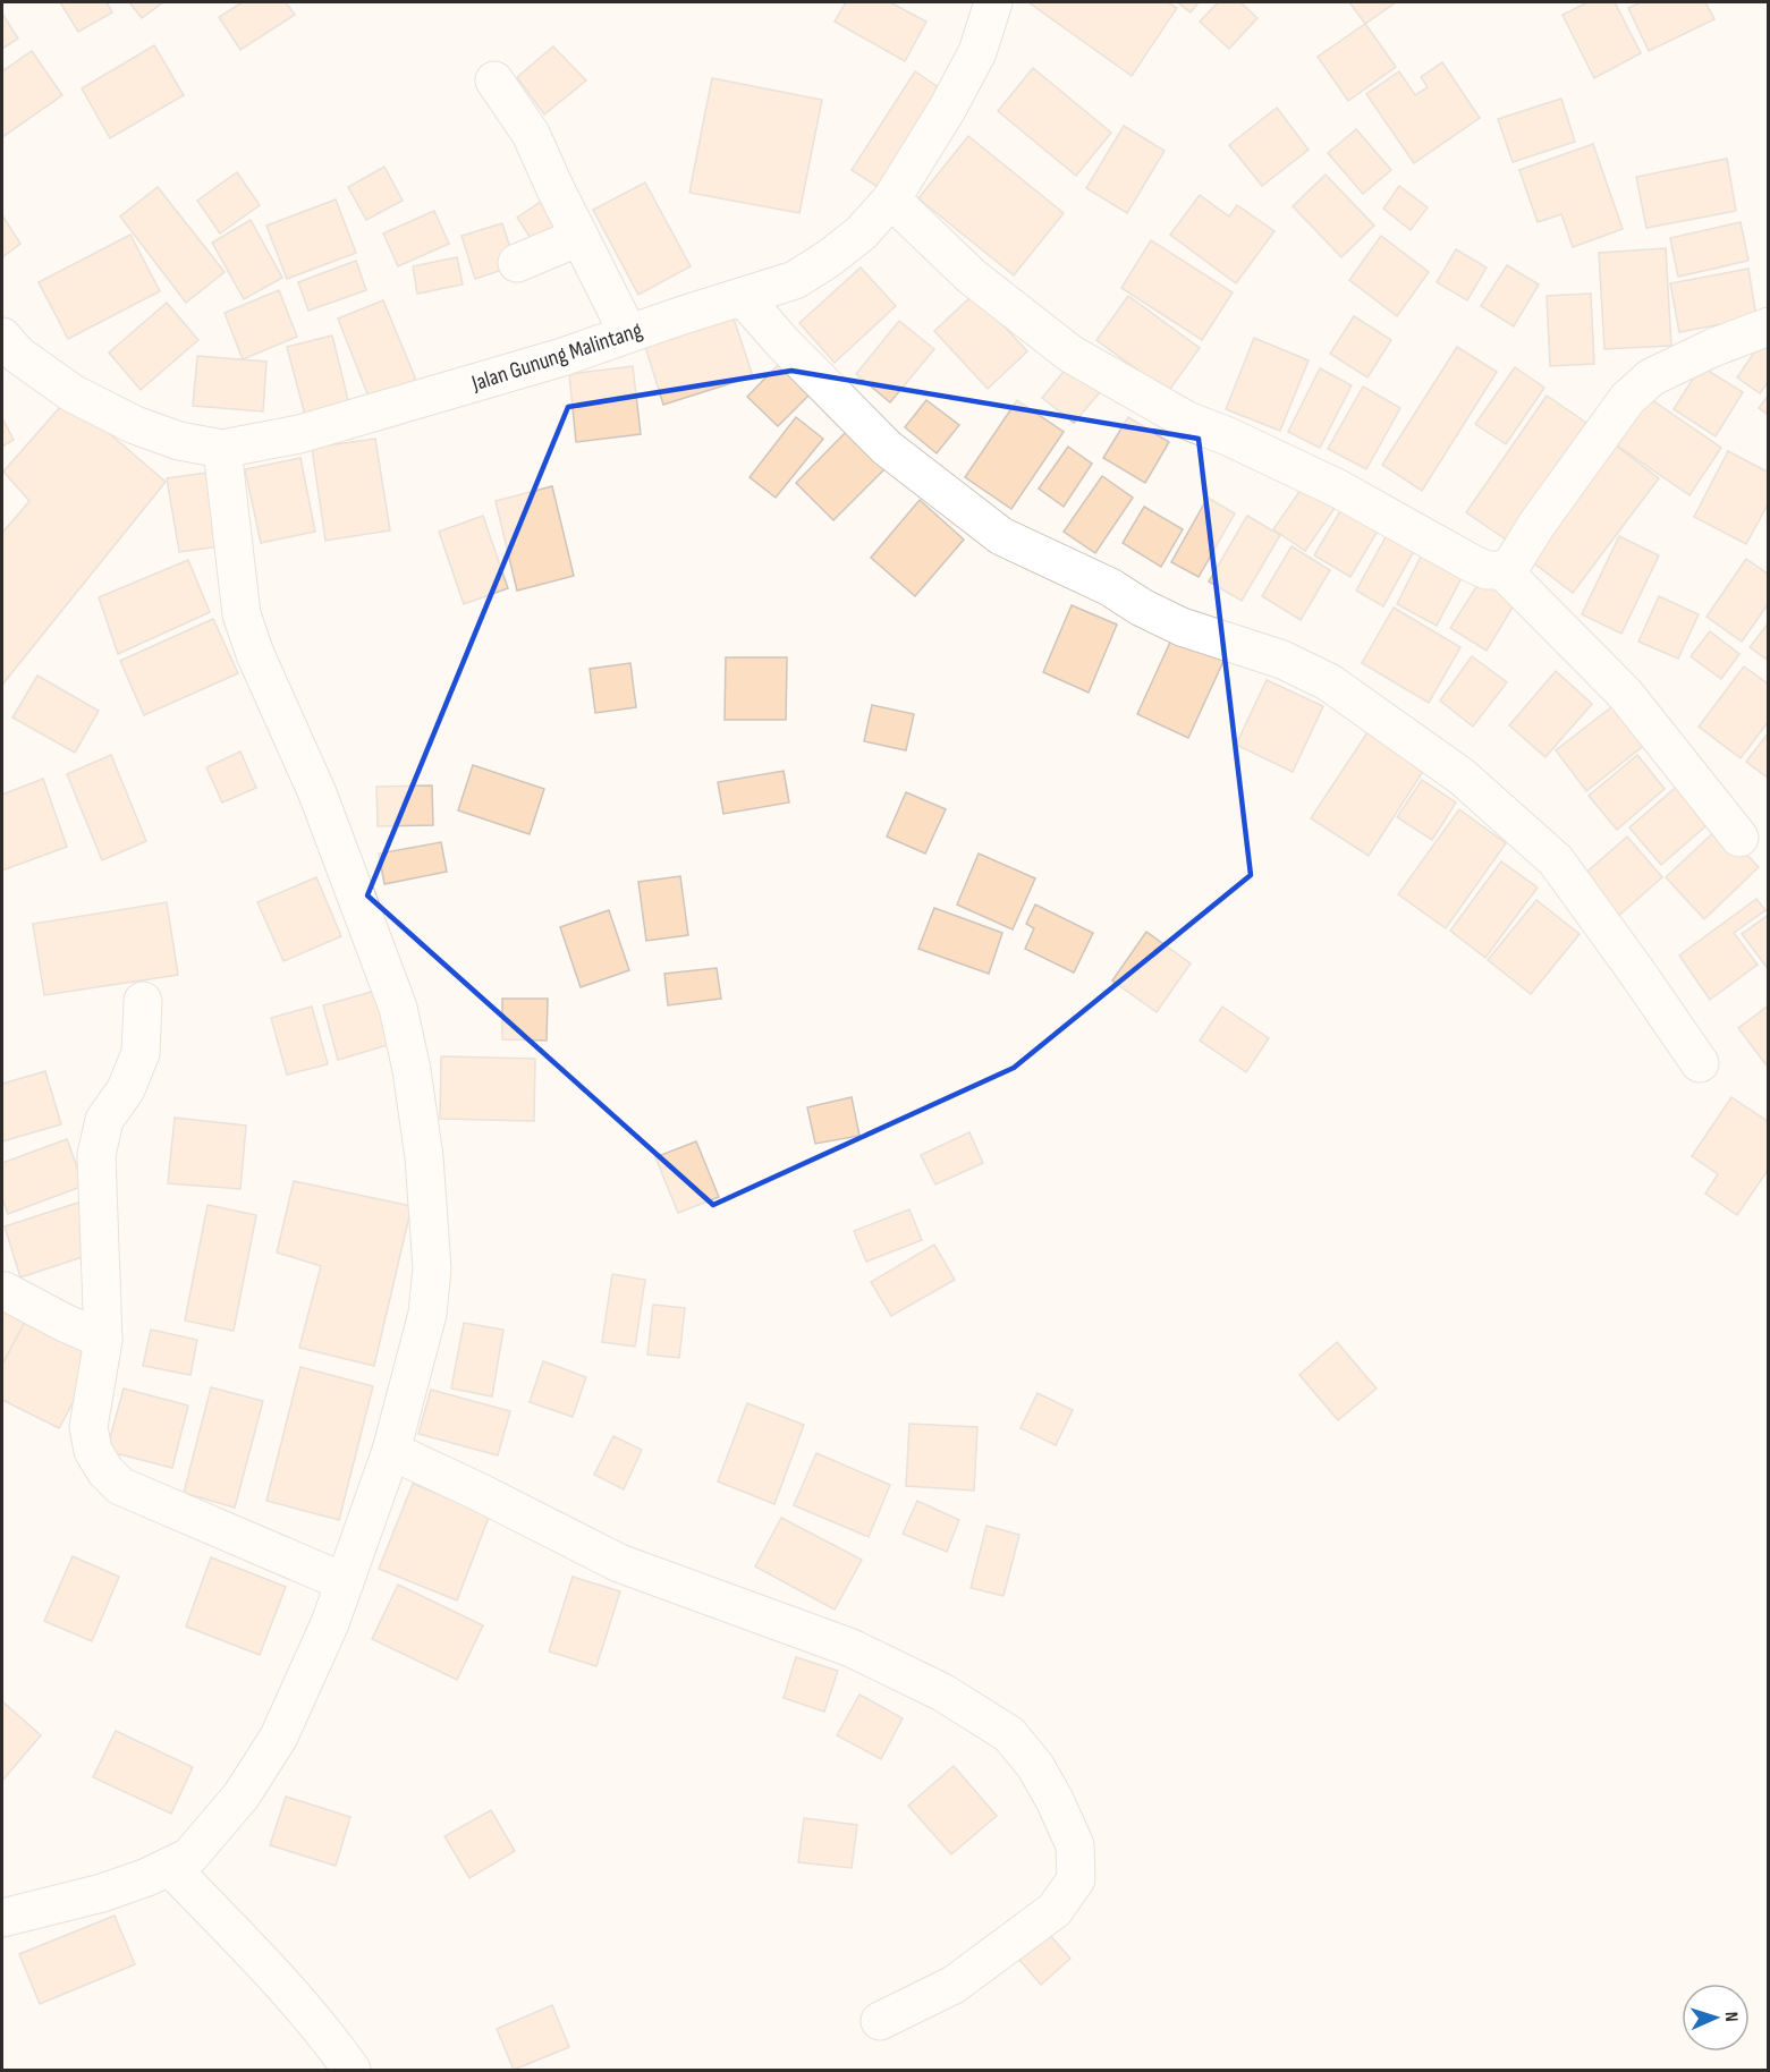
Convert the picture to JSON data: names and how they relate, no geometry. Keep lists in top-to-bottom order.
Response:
{
  "streets": {
    "street": ["Jalan Gunung Malintang"]
  },
  "north": "right"
}
